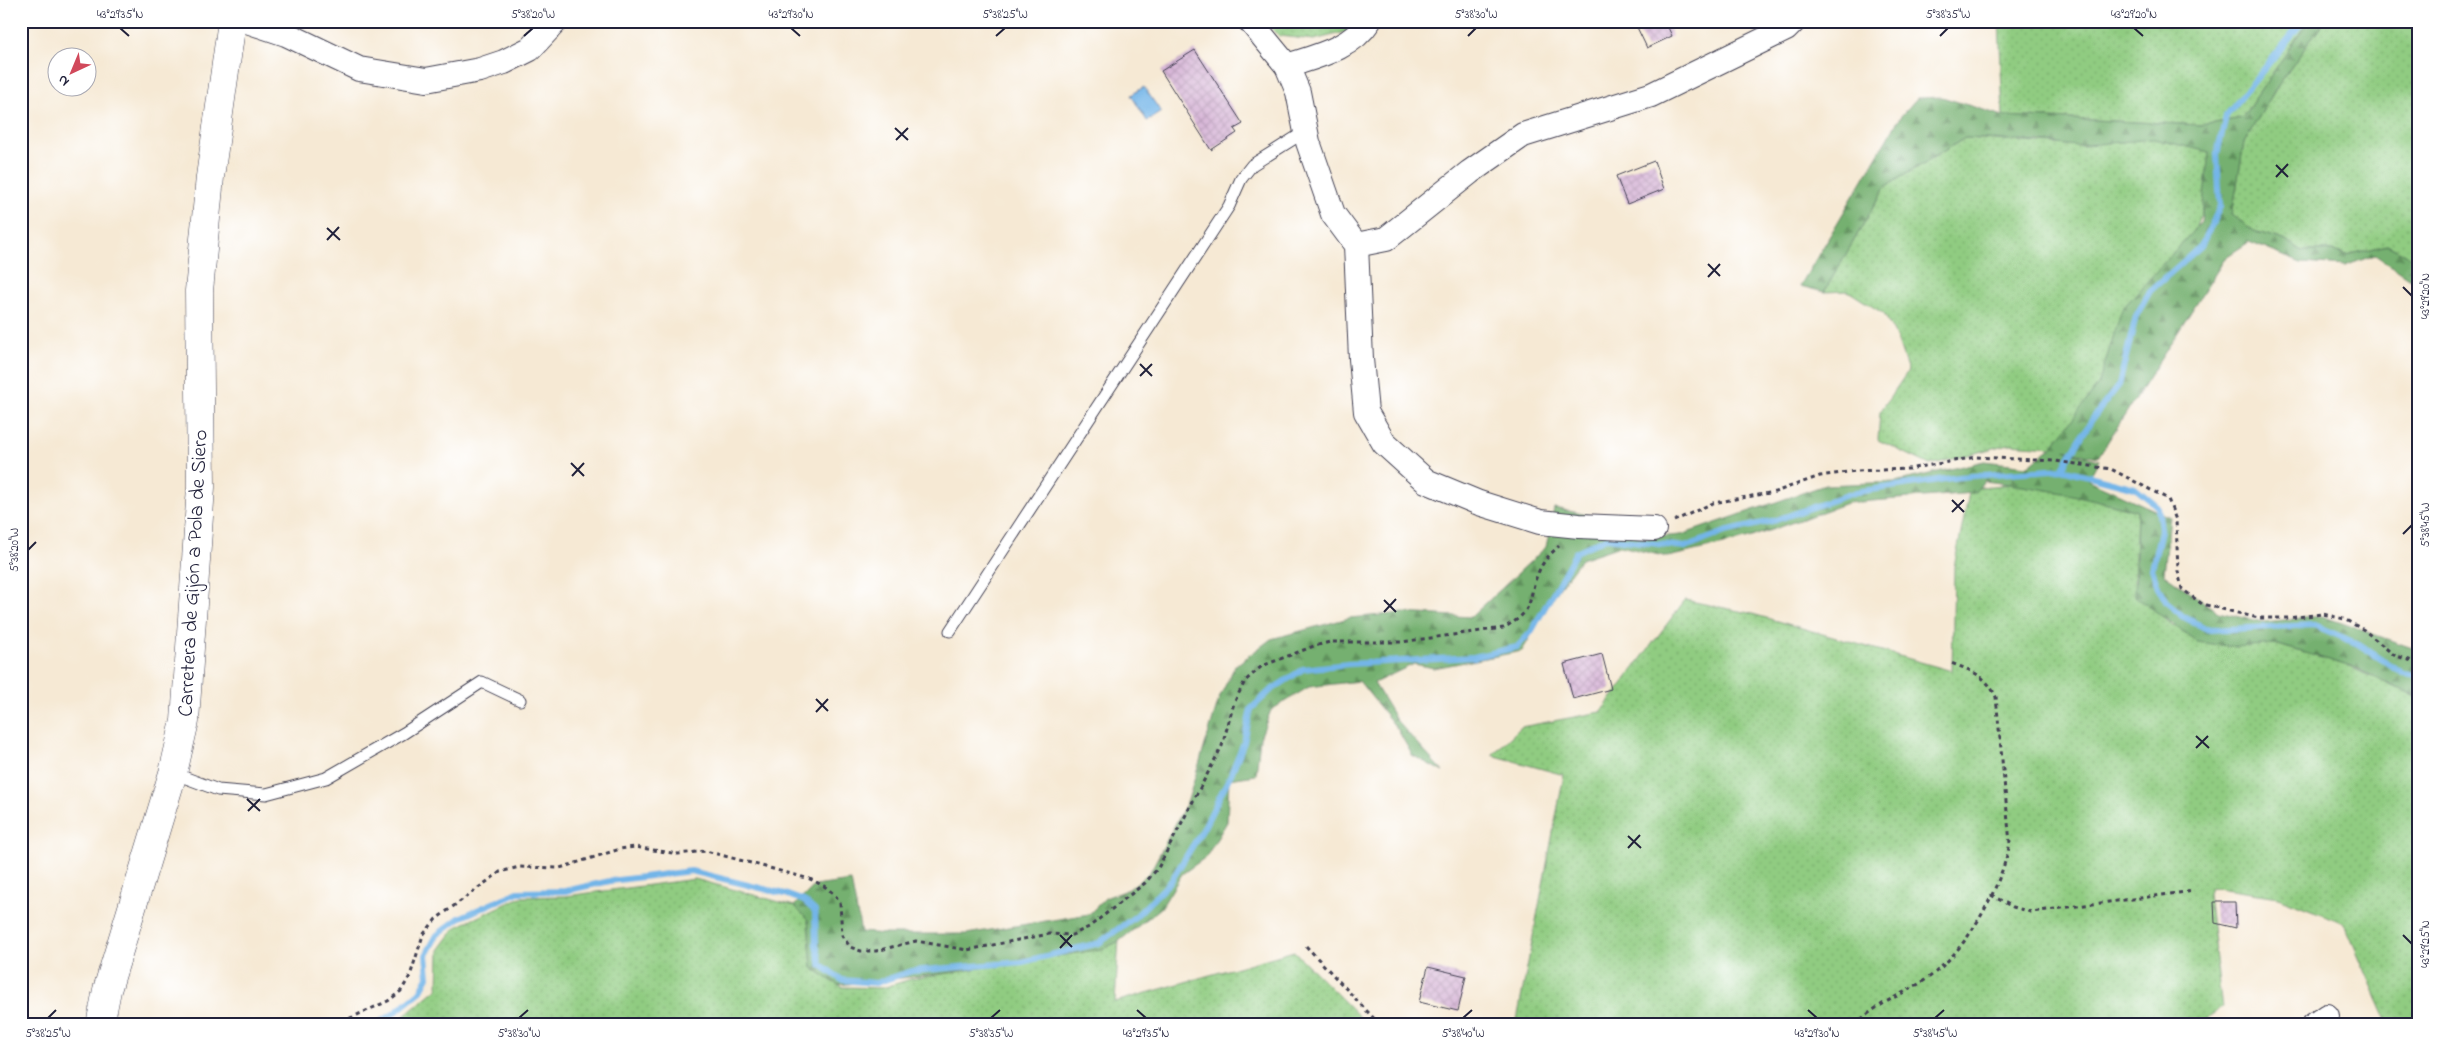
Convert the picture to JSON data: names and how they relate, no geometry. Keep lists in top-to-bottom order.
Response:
{
  "streets": {
    "street": ["Carretera de Gijón a Pola de Siero"]
  },
  "north": "bottom left",
  "coordinates": [
    "43°29'35\"N",
    "5°38'20\"W",
    "43°29'30\"N",
    "5°38'25\"W",
    "5°38'30\"W",
    "5°38'35\"W",
    "43°29'20\"N",
    "5°38'45\"W",
    "43°29'25\"N",
    "5°38'40\"W"
  ]
}
